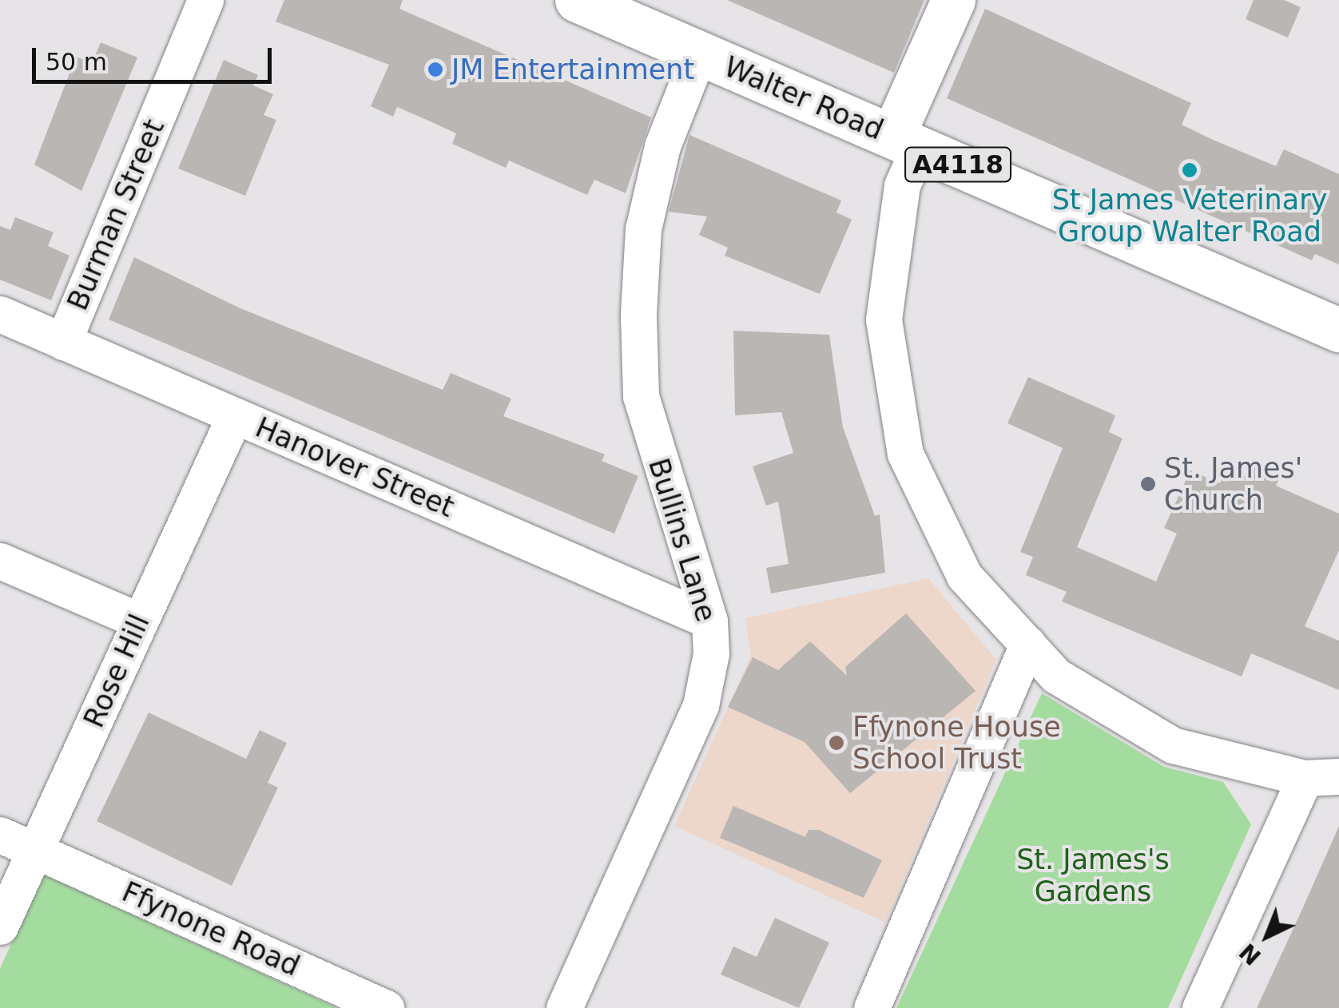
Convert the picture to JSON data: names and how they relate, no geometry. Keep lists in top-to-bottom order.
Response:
{
  "streets": {
    "main road": ["Walter Road", "A4118"],
    "street": [
      "Burman Street",
      "Hanover Street",
      "Bullins Lane",
      "Rose Hill",
      "Ffynone Road"
    ]
  },
  "crossings": [
    ["Walter Road", "Bullins Lane"],
    ["Burman Street", "Hanover Street"],
    ["Hanover Street", "Bullins Lane"],
    ["Hanover Street", "Rose Hill"],
    ["Rose Hill", "Ffynone Road"]
  ],
  "parks": ["St. James's Gardens"],
  "places": [
    "JM Entertainment",
    "St James Veterinary Group Walter Road",
    "St. James' Church",
    "Ffynone House School Trust"
  ],
  "scale_bar": "50 m",
  "north": "bottom left"
}
